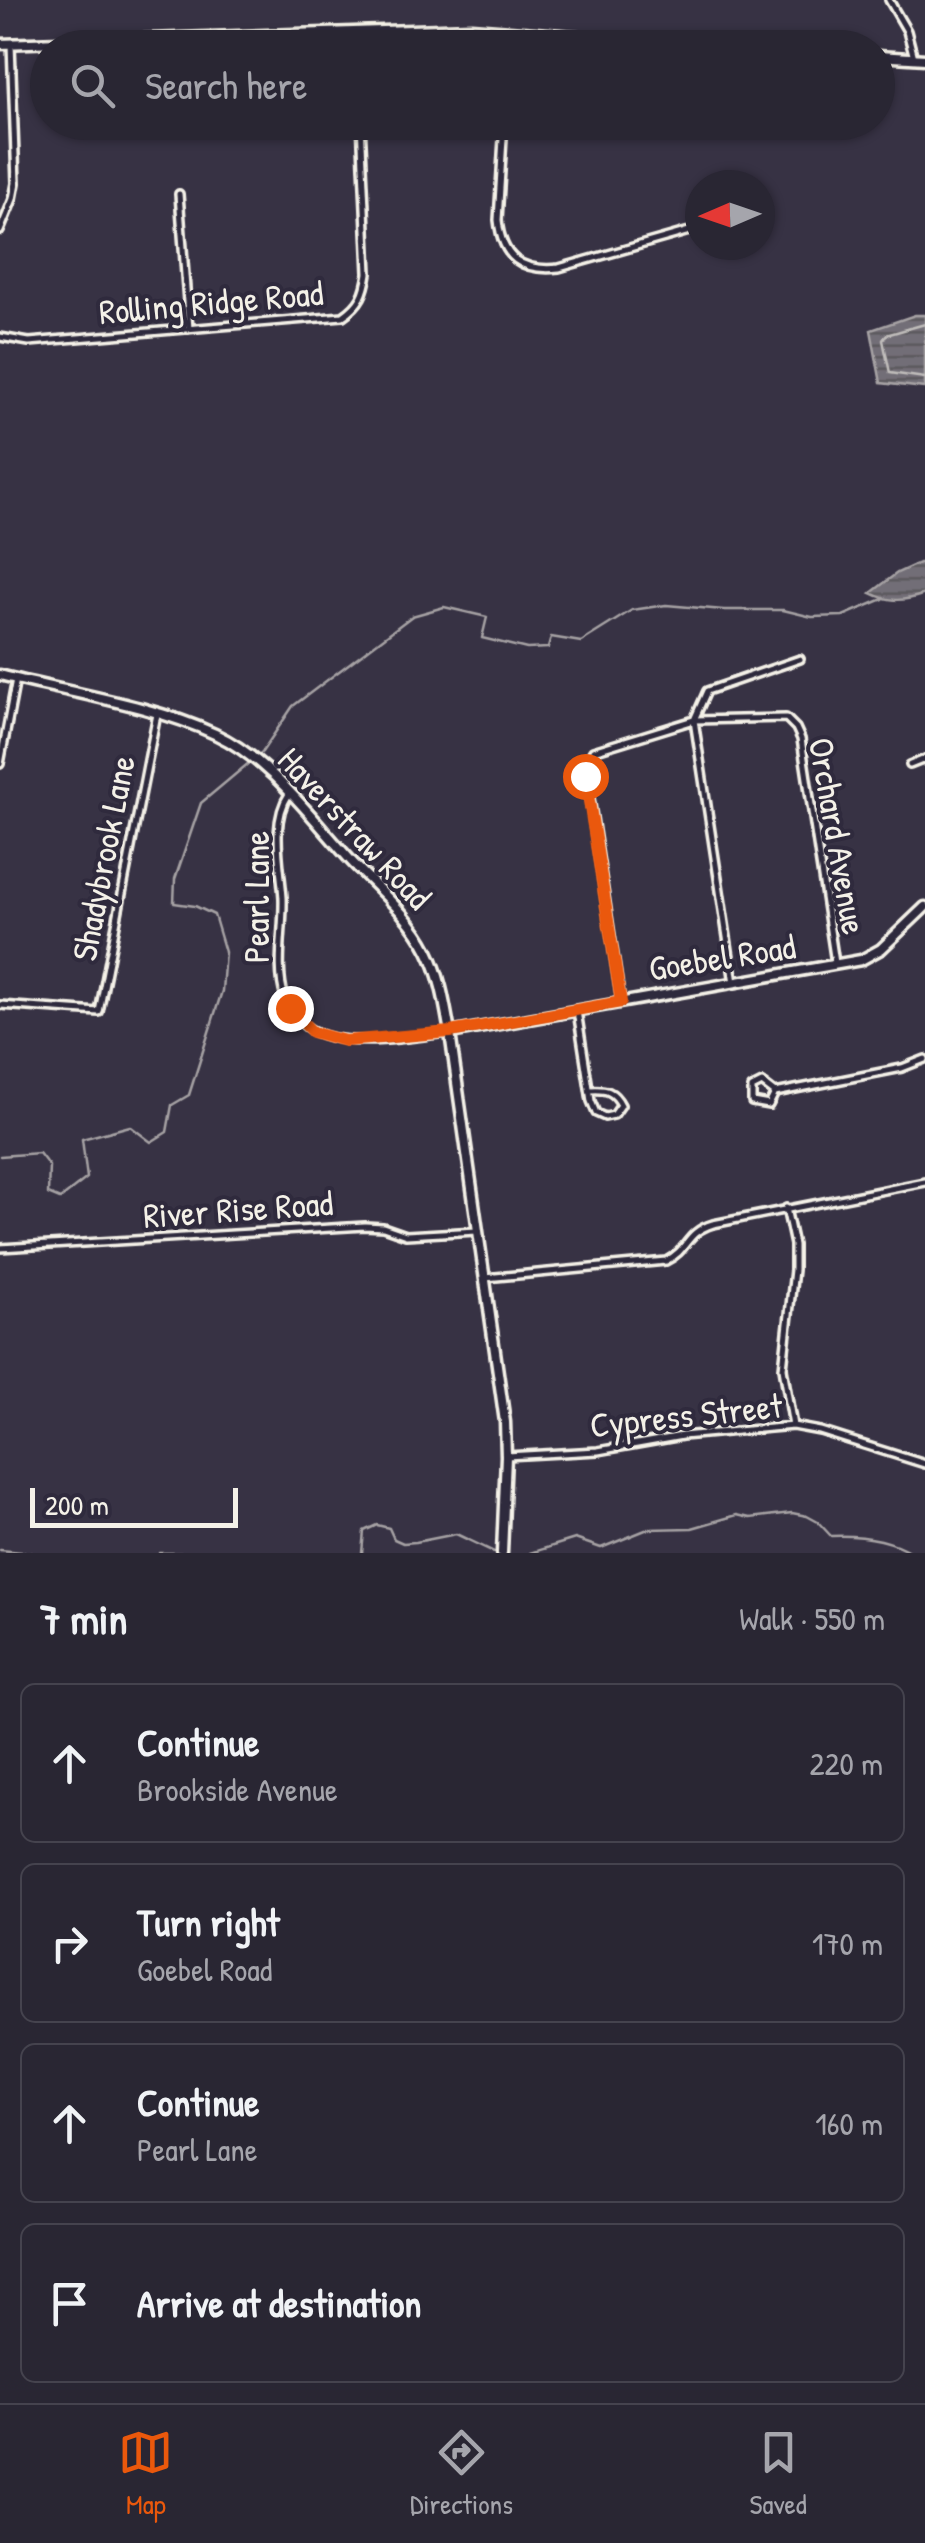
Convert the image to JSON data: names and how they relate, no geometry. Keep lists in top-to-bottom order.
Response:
{
  "streets": {
    "street": [
      "Rolling Ridge Road",
      "Haverstraw Road",
      "Orchard Avenue",
      "Shadybrook Lane",
      "Pearl Lane",
      "Goebel Road",
      "River Rise Road",
      "Cypress Street"
    ]
  },
  "crossings": [
    ["Haverstraw Road", "Shadybrook Lane"],
    ["Haverstraw Road", "Pearl Lane"],
    ["Haverstraw Road", "Goebel Road"],
    ["Haverstraw Road", "River Rise Road"],
    ["Haverstraw Road", "Cypress Street"],
    ["Orchard Avenue", "Goebel Road"],
    ["Pearl Lane", "Goebel Road"]
  ],
  "scale_bar": "200 m",
  "north": "left",
  "page": {
    "search": "Search here",
    "scale": "200 m",
    "heading": ["7 min", "Walk · 550 m"],
    "list": [
      ["Continue", "Brookside Avenue", "220 m"],
      ["Turn right", "Goebel Road", "170 m"],
      ["Continue", "Pearl Lane", "160 m"],
      "Arrive at destination"
    ],
    "nav": ["Map", "Directions", "Saved"]
  }
}
